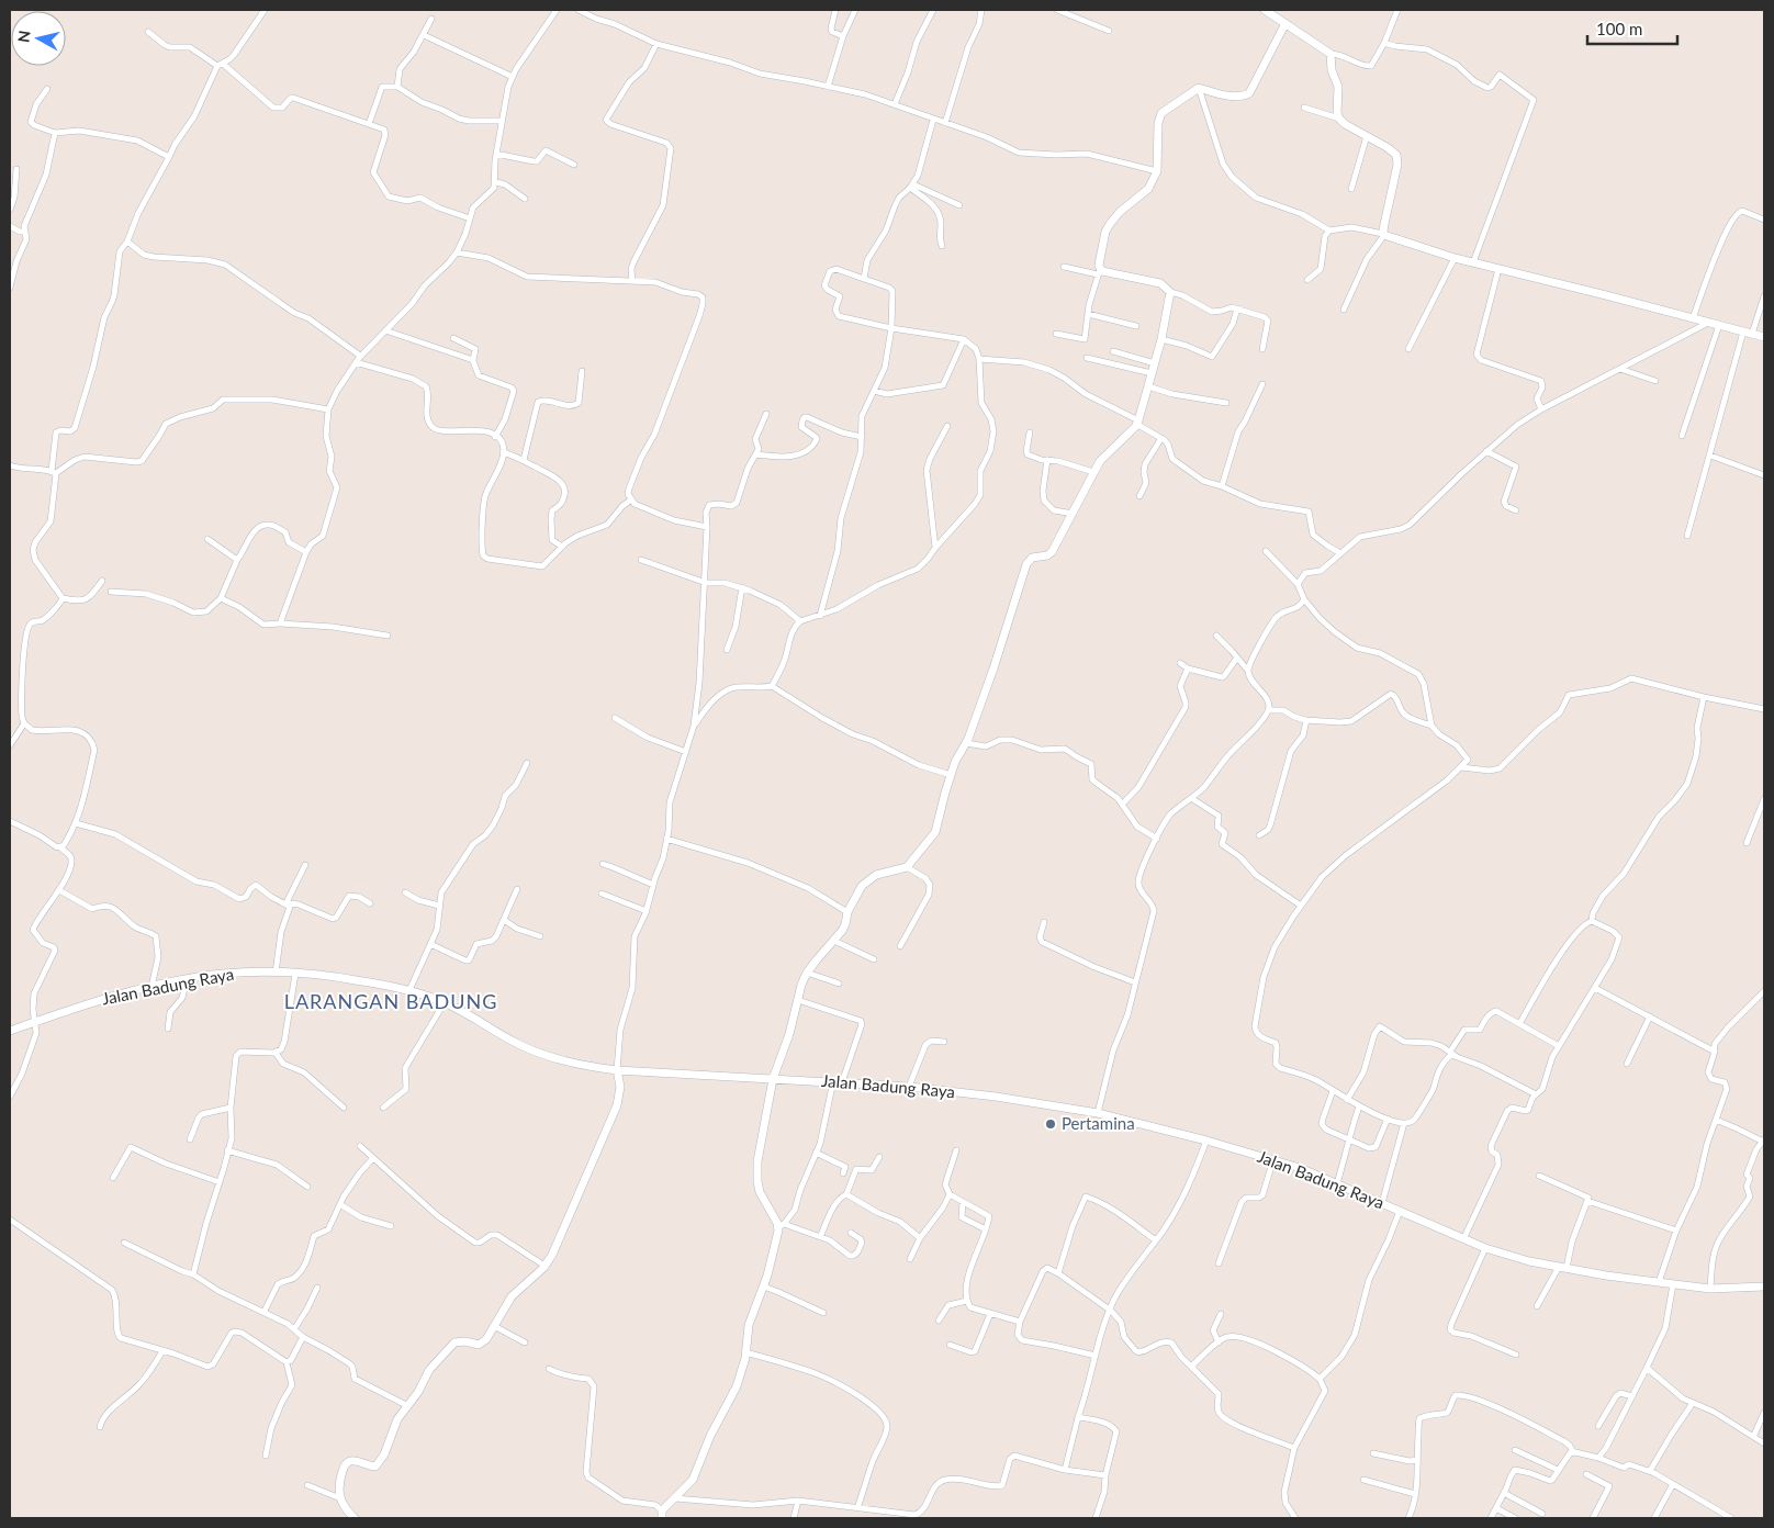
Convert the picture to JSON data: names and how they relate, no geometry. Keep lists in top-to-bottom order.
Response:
{
  "streets": {
    "street": ["Jalan Badung Raya"]
  },
  "districts": ["LARANGAN BADUNG"],
  "places": ["Pertamina"],
  "scale_bar": "100 m",
  "north": "left"
}
